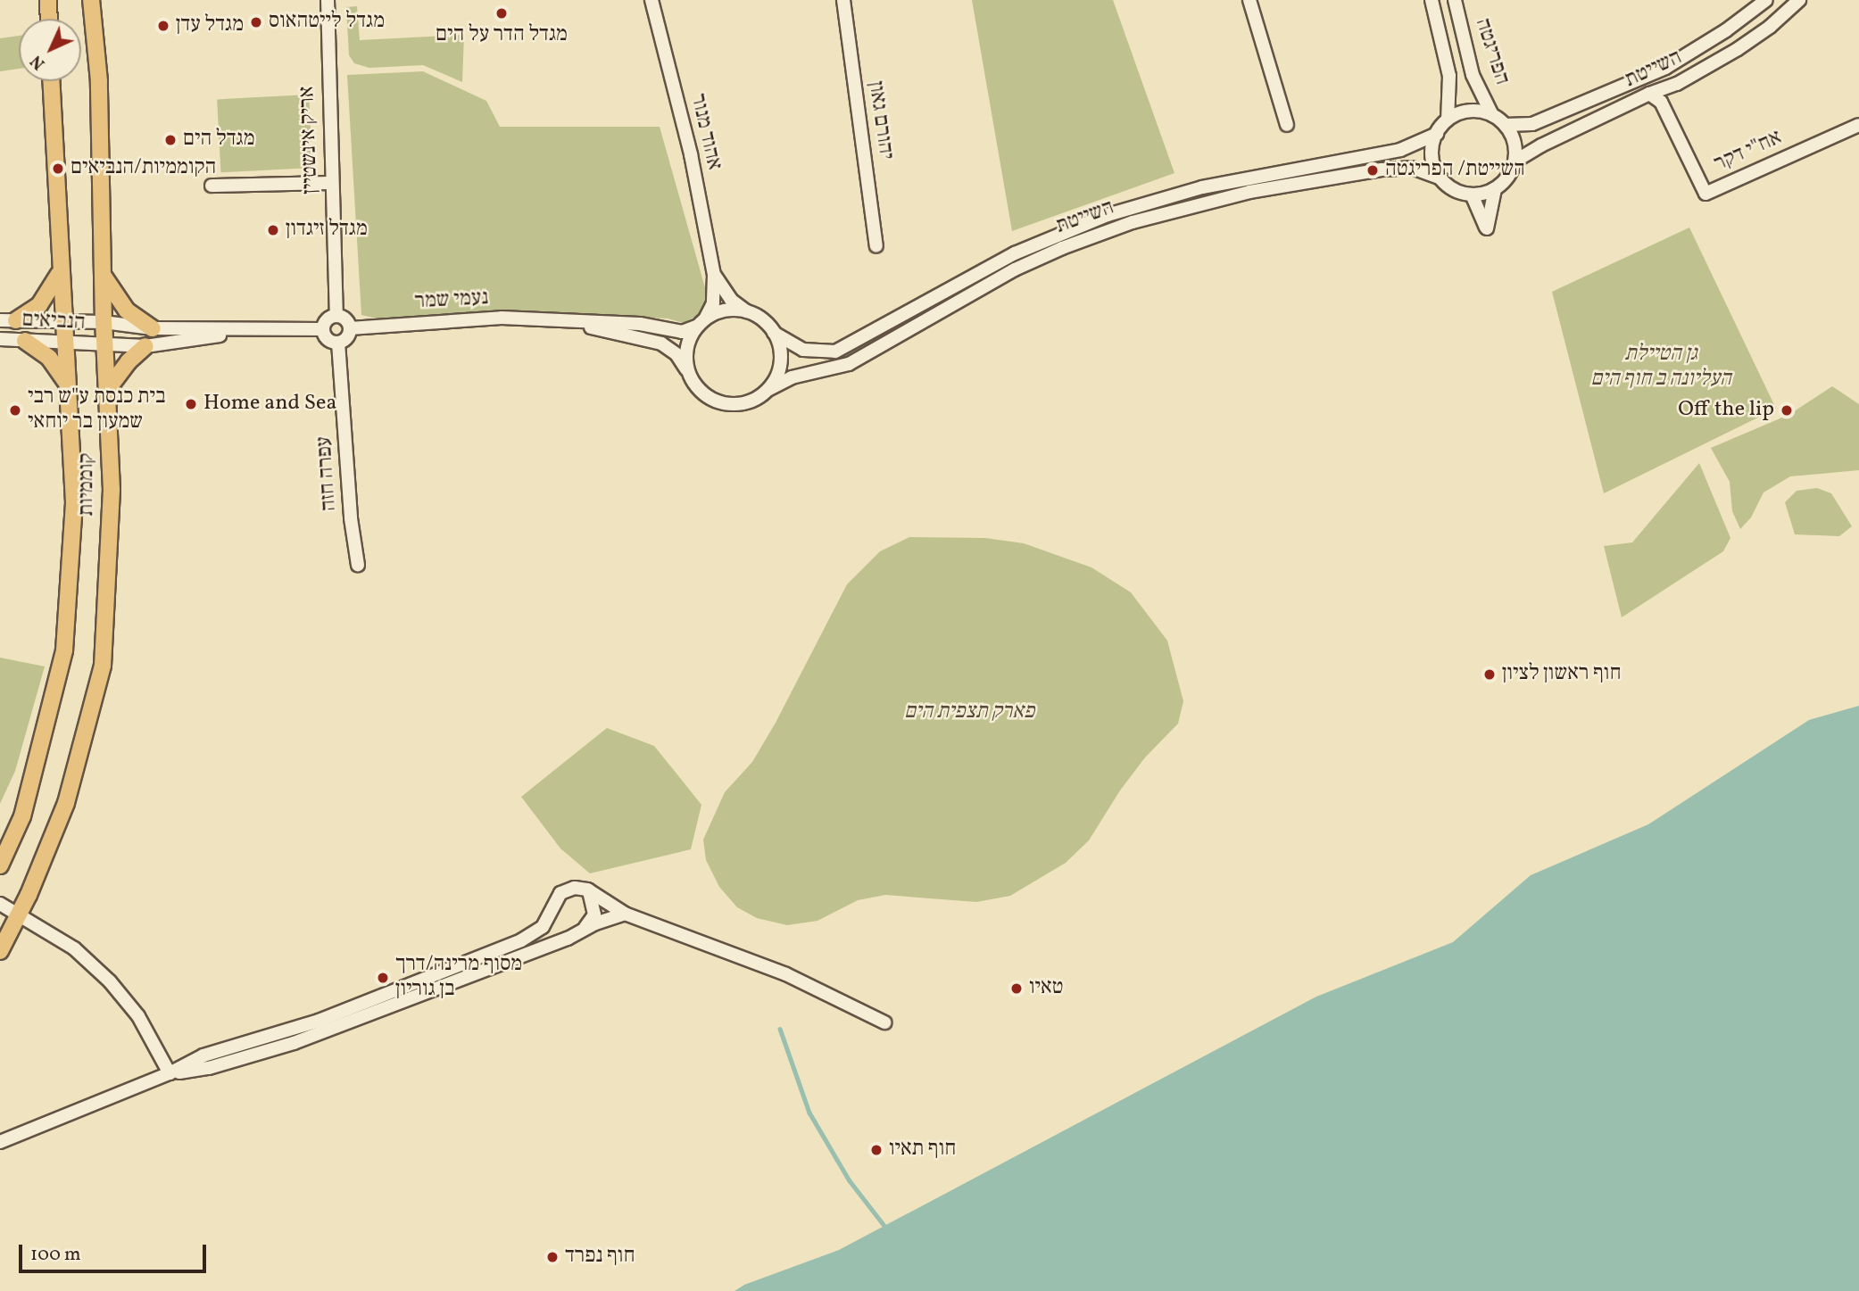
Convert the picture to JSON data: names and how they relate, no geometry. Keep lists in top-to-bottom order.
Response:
{
  "streets": {
    "main road": ["קוממיות"],
    "street": [
      "הפריגטה",
      "השייטת",
      "יהורם גאון",
      "אהוד מנור",
      "אריק אינשטיין",
      "אח\"י דקר",
      "נעמי שמר",
      "הנביאים",
      "עפרה חזה"
    ]
  },
  "crossings": [
    ["הפריגטה", "השייטת"],
    ["השייטת", "אהוד מנור"],
    ["השייטת", "נעמי שמר"],
    ["אהוד מנור", "נעמי שמר"],
    ["אריק אינשטיין", "נעמי שמר"],
    ["אריק אינשטיין", "עפרה חזה"],
    ["נעמי שמר", "עפרה חזה"],
    ["הנביאים", "קוממיות"]
  ],
  "parks": ["גן הטיילת העליונה ב חוף הים", "פארק תצפית הים"],
  "places": [
    "מגדל הדר על הים",
    "מגדל לייטהאוס",
    "מגדל עדן",
    "מגדל הים",
    "הקוממיות/הנביאים",
    "השייטת/ הפריגטה",
    "מגדל זיגדון",
    "Home and Sea",
    "בית כנסת ע\"ש רבי שמעון בר יוחאי",
    "Off the lip",
    "חוף ראשון לציון",
    "מסוף מרינה/דרך בן גוריון",
    "טאיו",
    "חוף תאיו",
    "חוף נפרד"
  ],
  "scale_bar": "100 m",
  "north": "bottom left"
}
